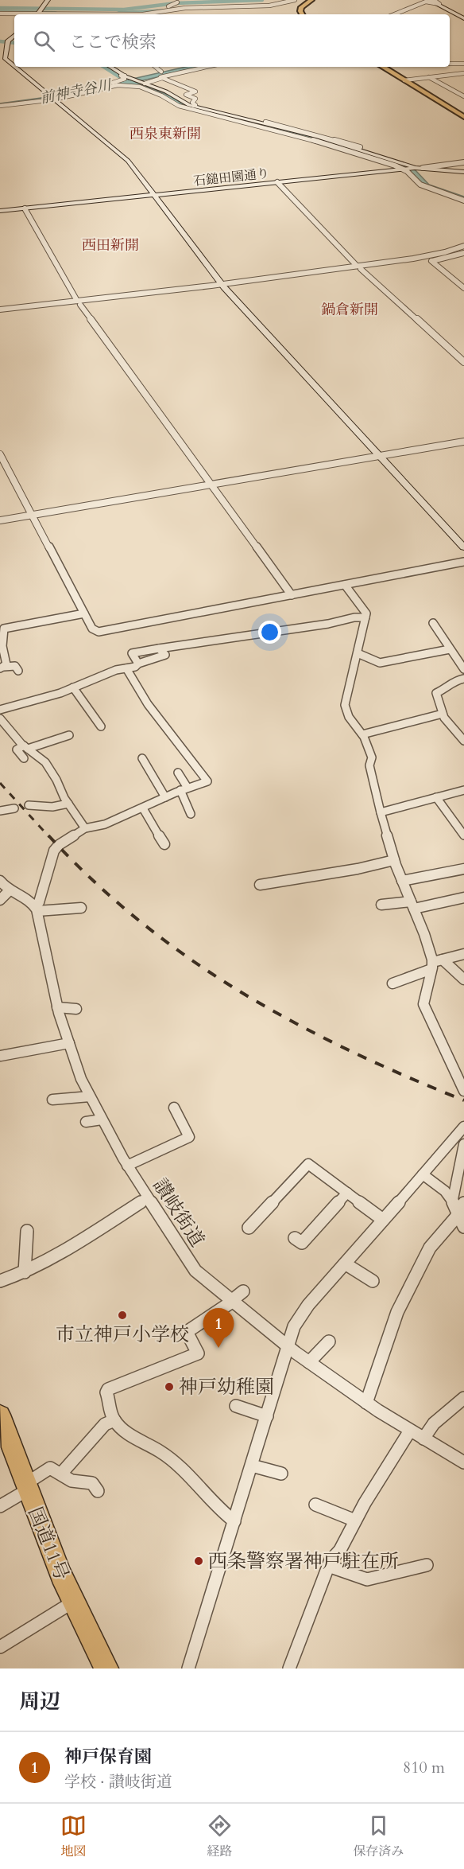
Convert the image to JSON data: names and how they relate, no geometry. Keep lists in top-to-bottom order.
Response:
{
  "streets": {
    "highway": ["国道11号"],
    "street": ["石鎚田園通り", "讃岐街道"]
  },
  "districts": ["西泉東新開", "西田新開", "鍋倉新開"],
  "water": ["前神寺谷川"],
  "places": ["市立神戸小学校", "神戸幼稚園", "西条警察署神戸駐在所"],
  "page": {
    "search": "ここで検索",
    "pins": "1",
    "heading": "周辺",
    "list": [
      {
        "mark": "1",
        "name": "神戸保育園",
        "note": "学校 · 讃岐街道",
        "value": "810 m"
      }
    ],
    "nav": ["地図", "経路", "保存済み"]
  }
}
